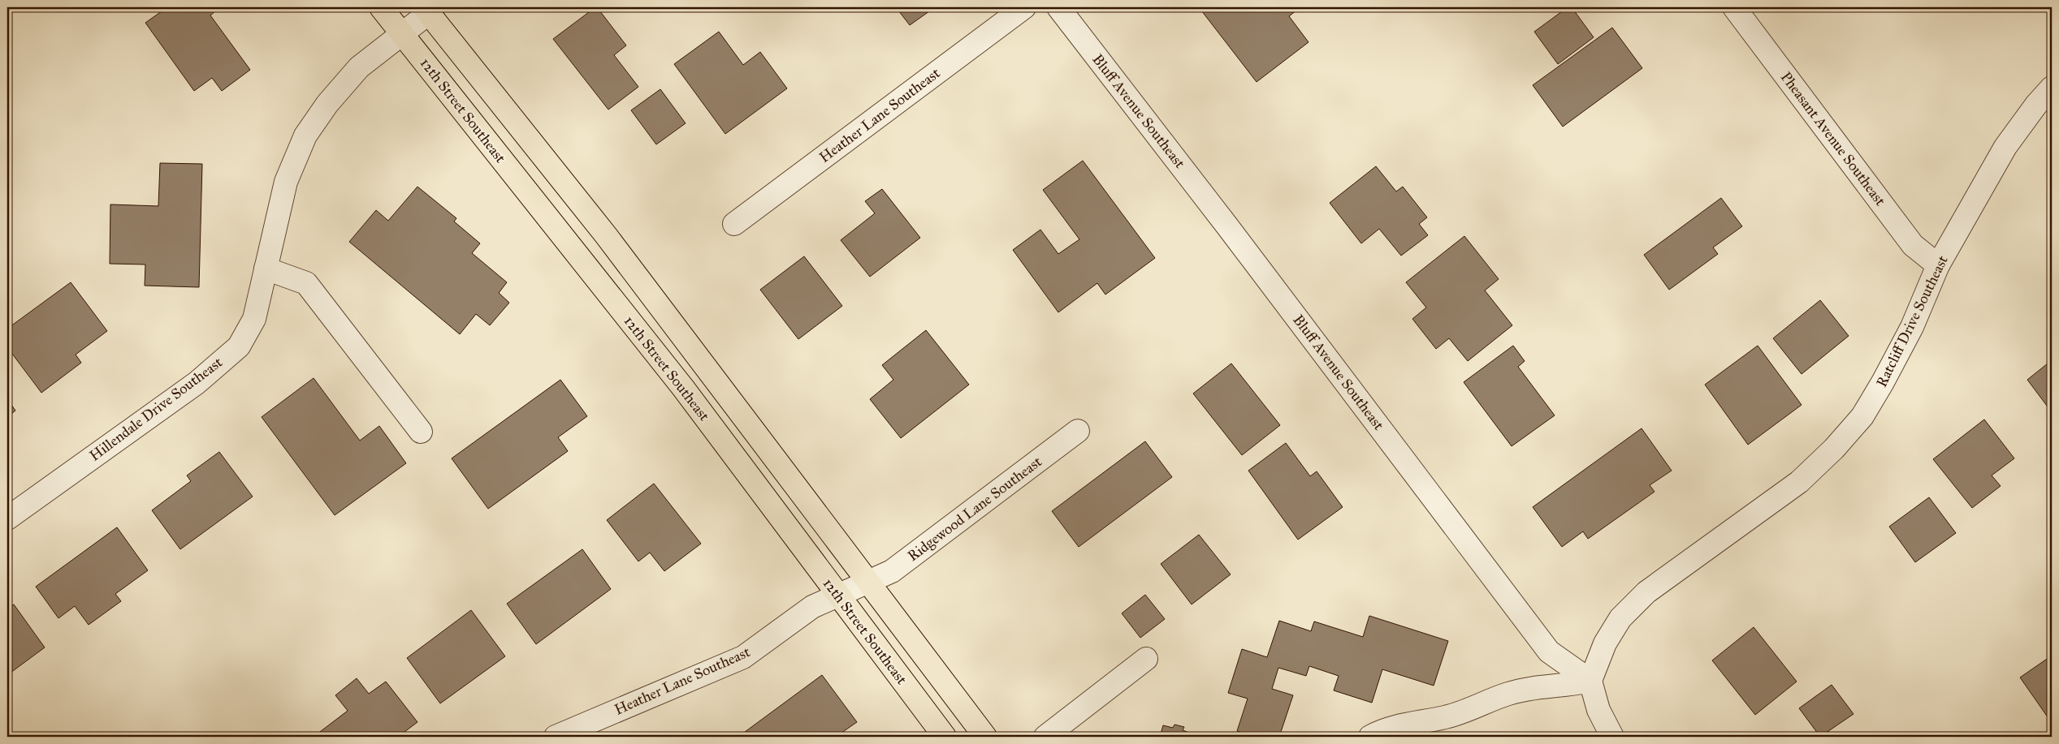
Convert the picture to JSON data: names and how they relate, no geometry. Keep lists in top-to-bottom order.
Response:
{
  "streets": {
    "main road": ["12th Street Southeast"],
    "street": [
      "Bluff Avenue Southeast",
      "Heather Lane Southeast",
      "Pheasant Avenue Southeast",
      "Ratcliff Drive Southeast",
      "Hillendale Drive Southeast",
      "Ridgewood Lane Southeast"
    ]
  },
  "crossings": [
    ["12th Street Southeast", "Heather Lane Southeast"],
    ["12th Street Southeast", "Hillendale Drive Southeast"],
    ["Bluff Avenue Southeast", "Ratcliff Drive Southeast"],
    ["Heather Lane Southeast", "Ridgewood Lane Southeast"],
    ["Pheasant Avenue Southeast", "Ratcliff Drive Southeast"]
  ]
}
